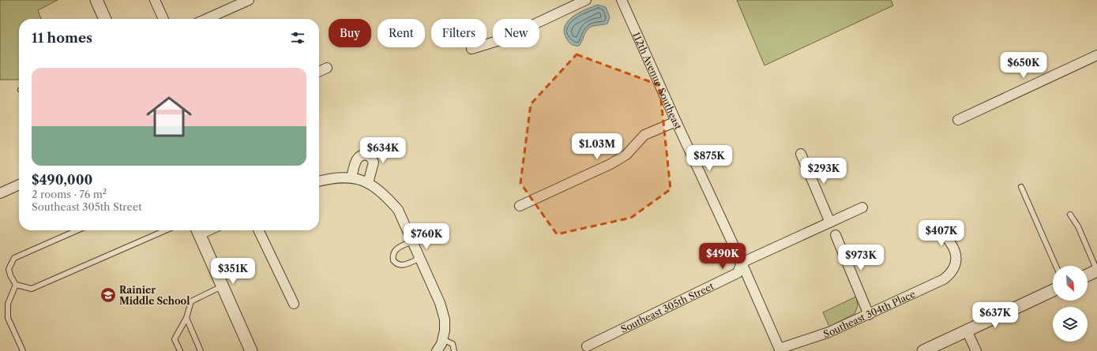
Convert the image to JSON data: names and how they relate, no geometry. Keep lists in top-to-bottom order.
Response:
{
  "streets": {
    "street": ["112th Avenue Southeast", "Southeast 305th Street", "Southeast 304th Place"]
  },
  "crossings": [
    ["112th Avenue Southeast", "Southeast 305th Street"],
    ["112th Avenue Southeast", "Southeast 304th Place"]
  ],
  "places": {
    "school or university": ["Rainier Middle School"]
  },
  "north": "bottom right",
  "page": {
    "chip": [
      "Buy",
      "Rent",
      "Filters",
      "New"
    ],
    "heading": "11 homes",
    "price": [
      "$650K",
      "$1.03M",
      "$634K",
      "$875K",
      "$293K",
      "$407K",
      "$760K",
      "$490K",
      "$973K",
      "$351K",
      "$637K"
    ],
    "list": [
      {
        "name": "$490,000",
        "note": "2 rooms · 76 m² · Southeast 305th Street"
      }
    ]
  }
}
